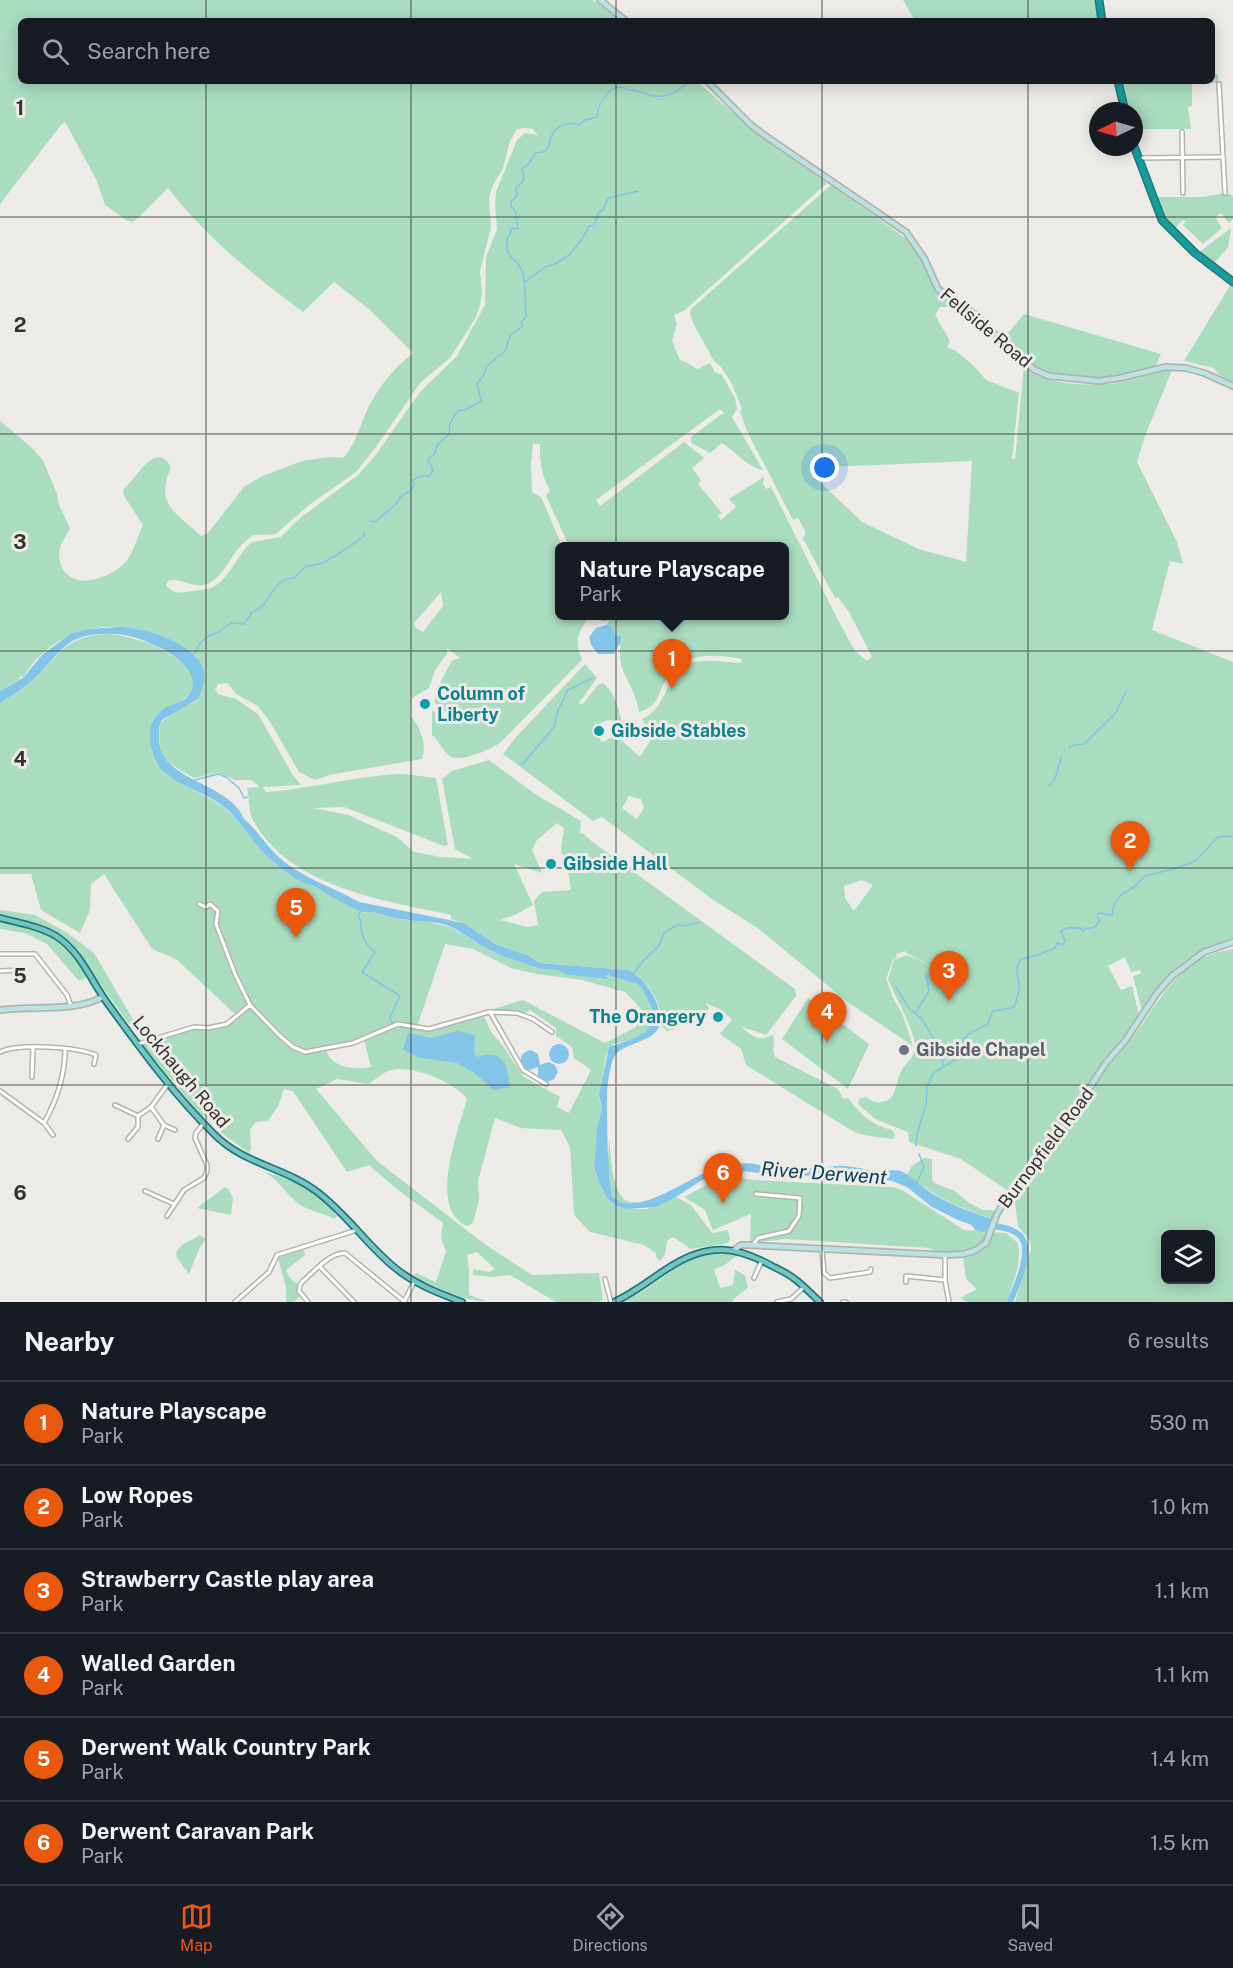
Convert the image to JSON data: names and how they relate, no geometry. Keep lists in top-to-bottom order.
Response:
{
  "streets": {
    "main road": ["Lockhaugh Road"],
    "street": ["Fellside Road", "Burnopfield Road"]
  },
  "water": ["River Derwent"],
  "places": [
    "Column of Liberty",
    "Gibside Stables",
    "Gibside Hall",
    "The Orangery",
    "Gibside Chapel"
  ],
  "north": "left",
  "page": {
    "search": "Search here",
    "popup": ["Nature Playscape", "Park"],
    "pins": [
      "1",
      "2",
      "5",
      "3",
      "4",
      "6"
    ],
    "heading": ["Nearby", "6 results"],
    "list": [
      {
        "mark": "1",
        "name": "Nature Playscape",
        "note": "Park",
        "value": "530 m"
      },
      {
        "mark": "2",
        "name": "Low Ropes",
        "note": "Park",
        "value": "1.0 km"
      },
      {
        "mark": "3",
        "name": "Strawberry Castle play area",
        "note": "Park",
        "value": "1.1 km"
      },
      {
        "mark": "4",
        "name": "Walled Garden",
        "note": "Park",
        "value": "1.1 km"
      },
      {
        "mark": "5",
        "name": "Derwent Walk Country Park",
        "note": "Park",
        "value": "1.4 km"
      },
      {
        "mark": "6",
        "name": "Derwent Caravan Park",
        "note": "Park",
        "value": "1.5 km"
      }
    ],
    "nav": ["Map", "Directions", "Saved"]
  },
  "grid": {
    "rows": [
      "1",
      "2",
      "3",
      "4",
      "5",
      "6"
    ]
  }
}
